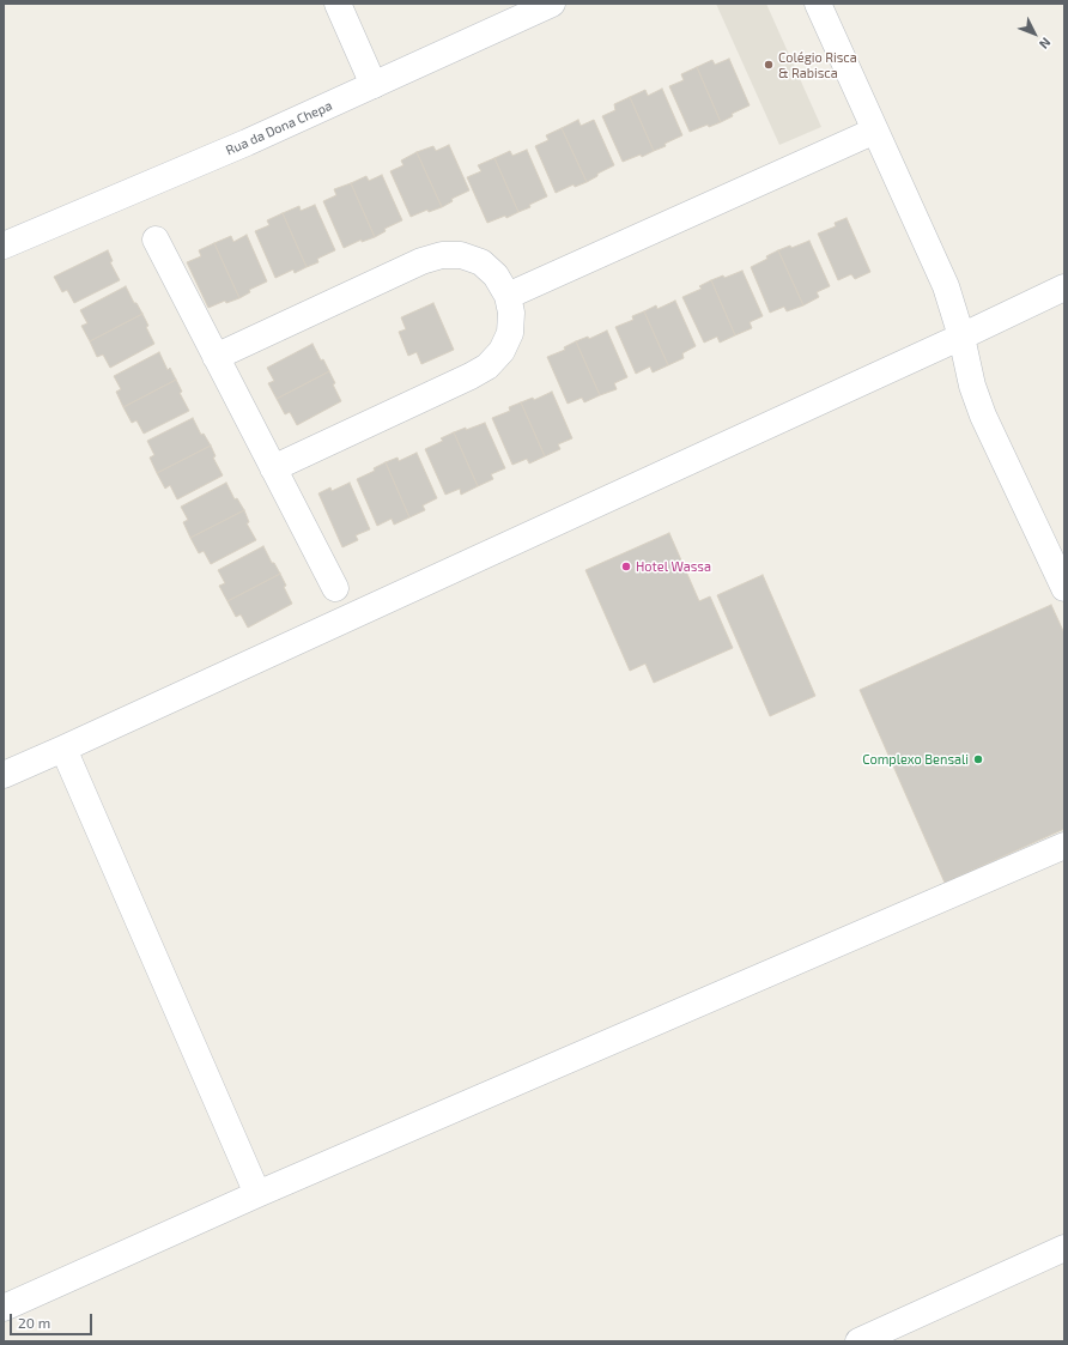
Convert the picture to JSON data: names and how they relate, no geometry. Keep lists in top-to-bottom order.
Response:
{
  "streets": {
    "street": ["Rua da Dona Chepa"]
  },
  "places": ["Colégio Risca & Rabisca", "Hotel Wassa", "Complexo Bensali"],
  "scale_bar": "20 m",
  "north": "bottom right"
}
